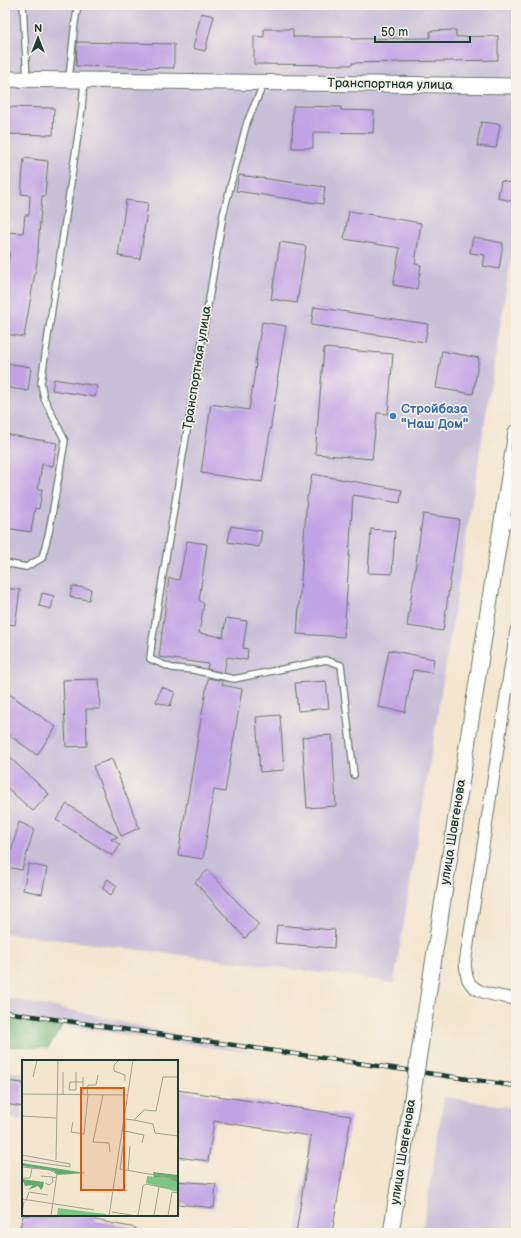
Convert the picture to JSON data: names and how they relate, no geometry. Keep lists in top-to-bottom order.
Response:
{
  "streets": {
    "street": ["Транспортная улица", "улица Шовгенова"]
  },
  "places": ["Стройбаза \"Наш Дом\""],
  "scale_bar": "50 m",
  "north": "top"
}
